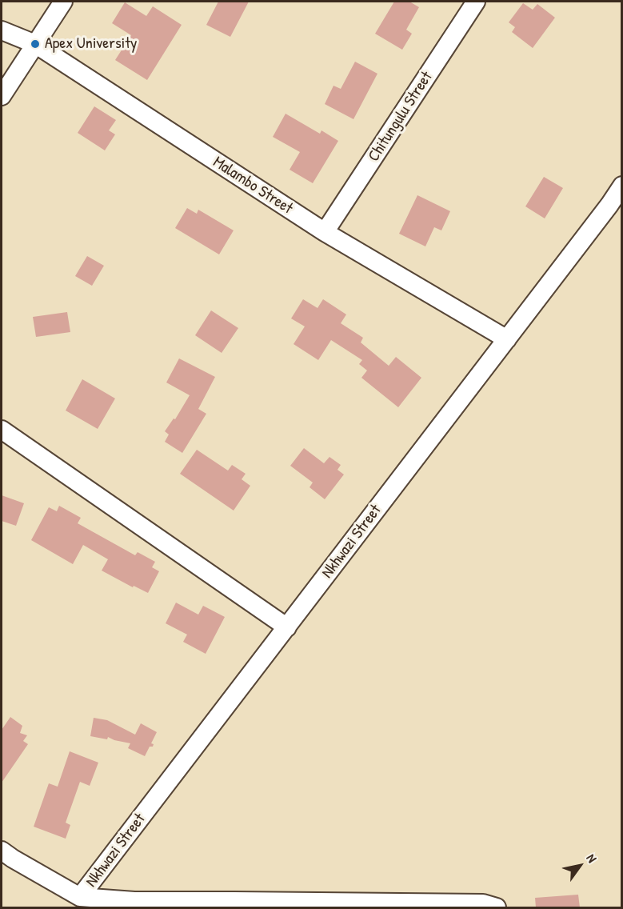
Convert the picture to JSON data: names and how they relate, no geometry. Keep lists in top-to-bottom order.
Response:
{
  "streets": {
    "street": ["Chitungulu Street", "Malambo Street", "Nkhwazi Street"]
  },
  "crossings": [
    ["Chitungulu Street", "Malambo Street"],
    ["Malambo Street", "Nkhwazi Street"]
  ],
  "places": ["Apex University"],
  "north": "top right"
}
